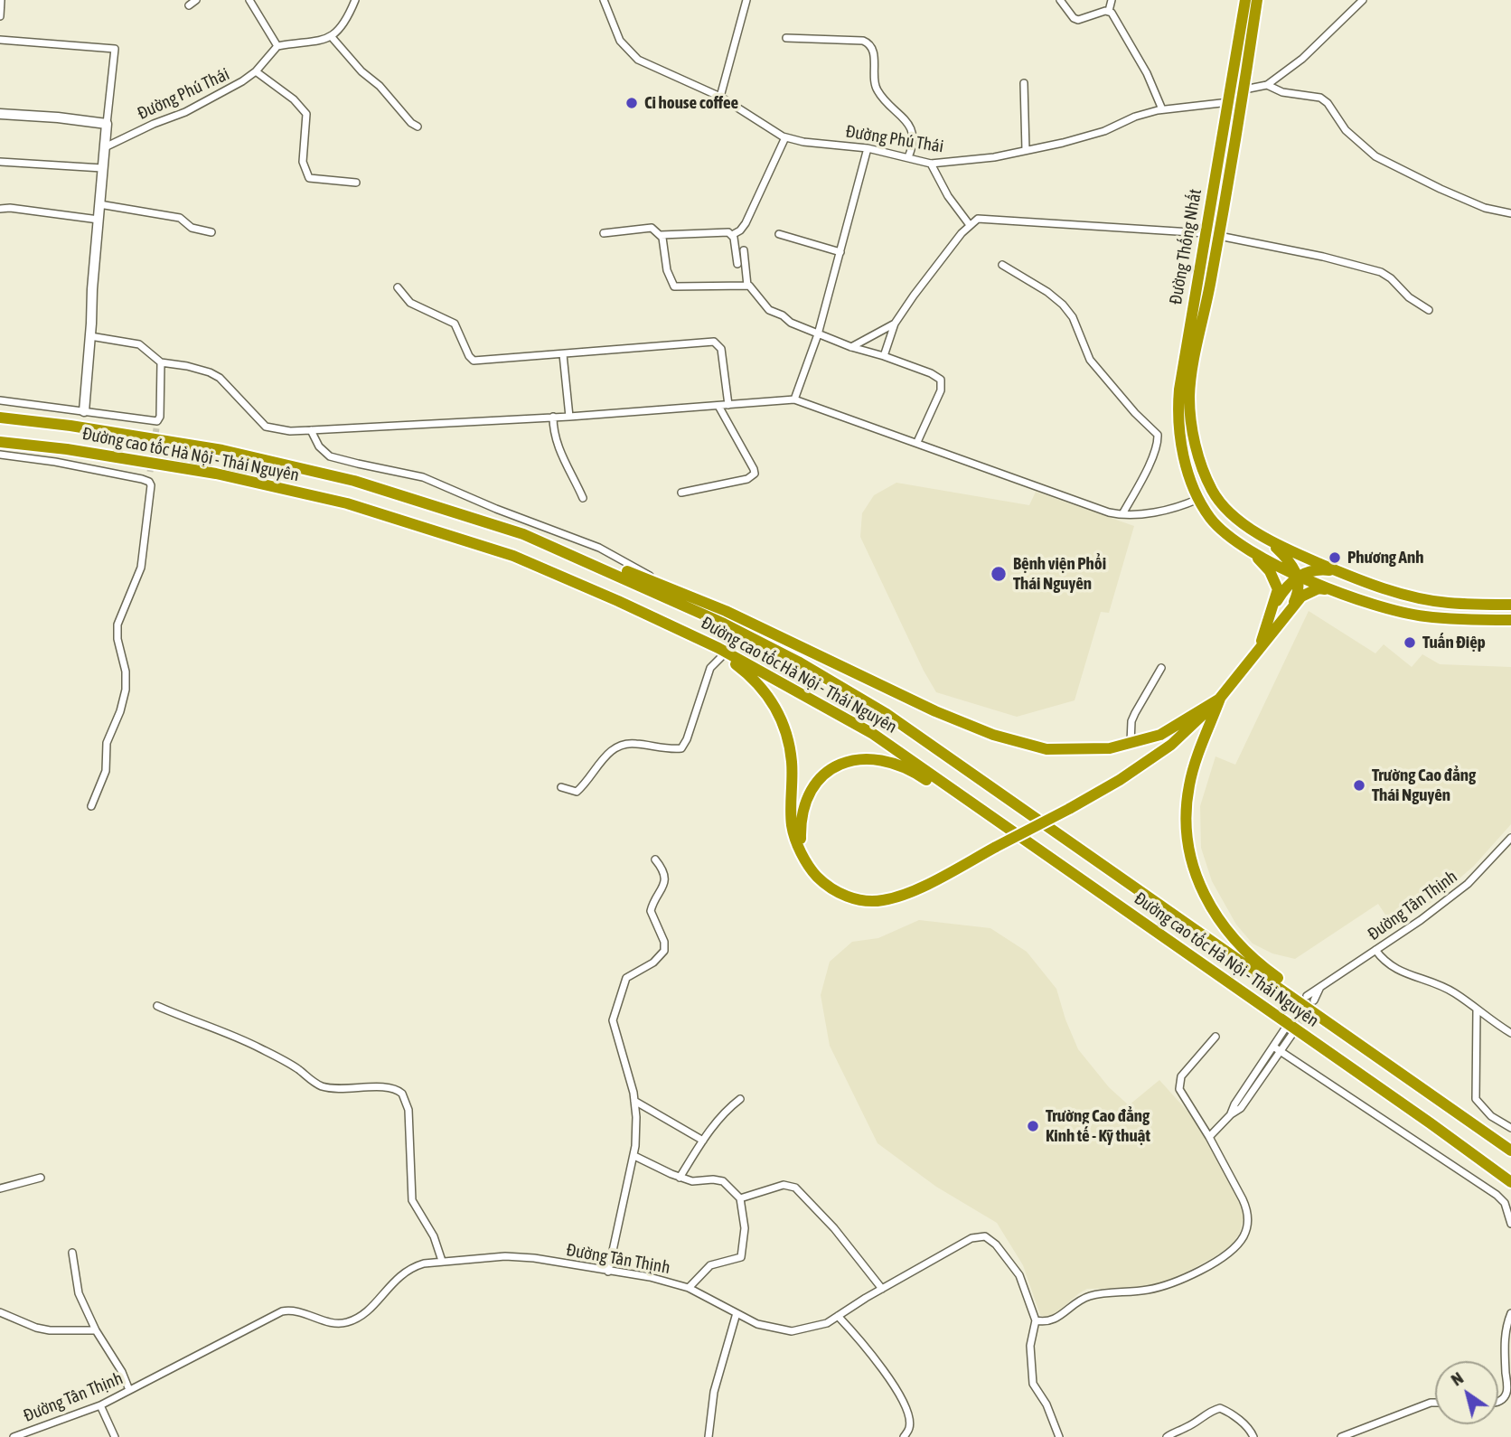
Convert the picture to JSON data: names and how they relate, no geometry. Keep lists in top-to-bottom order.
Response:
{
  "streets": {
    "highway": ["Đường Thống Nhất", "Đường cao tốc Hà Nội - Thái Nguyên"],
    "street": ["Đường Phú Thái", "Đường Tân Thịnh"]
  },
  "crossings": [
    ["Đường Phú Thái", "Đường Thống Nhất"]
  ],
  "places": [
    "Ci house coffee",
    "Phương Anh",
    "Bệnh viện Phổi Thái Nguyên",
    "Tuấn Điệp",
    "Trường Cao đẳng Thái Nguyên",
    "Trường Cao đẳng Kinh tế - Kỹ thuật"
  ],
  "north": "top left"
}
